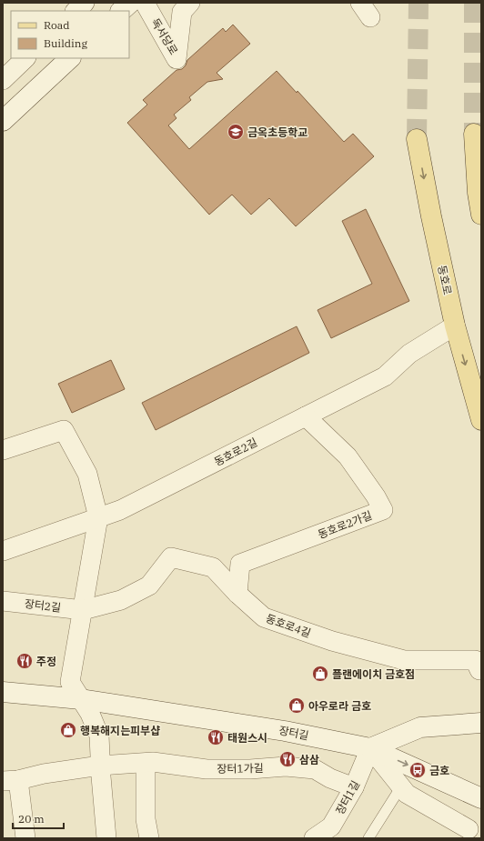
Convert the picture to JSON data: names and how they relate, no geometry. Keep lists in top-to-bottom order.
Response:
{
  "streets": {
    "main road": ["동호로", "장터길"],
    "street": [
      "독서당로",
      "동호로2길",
      "동호로2가길",
      "장터2길",
      "동호로4길",
      "장터1가길",
      "장터1길"
    ]
  },
  "crossings": [
    ["동호로", "동호로2길"],
    ["동호로2길", "동호로2가길"],
    ["동호로2가길", "동호로4길"],
    ["장터2길", "동호로4길"],
    ["장터길", "장터1길"],
    ["장터1가길", "장터1길"]
  ],
  "one_way": ["동호로"],
  "places": {
    "school or university": ["금옥초등학교"],
    "restaurant": ["주정", "태원스시", "삼삼"],
    "shop": ["플랜에이치 금호점", "아우로라 금호", "행복해지는피부샵"],
    "bus stop": ["금호"]
  },
  "legend": ["Road", "Building"],
  "scale_bar": "20 m"
}
